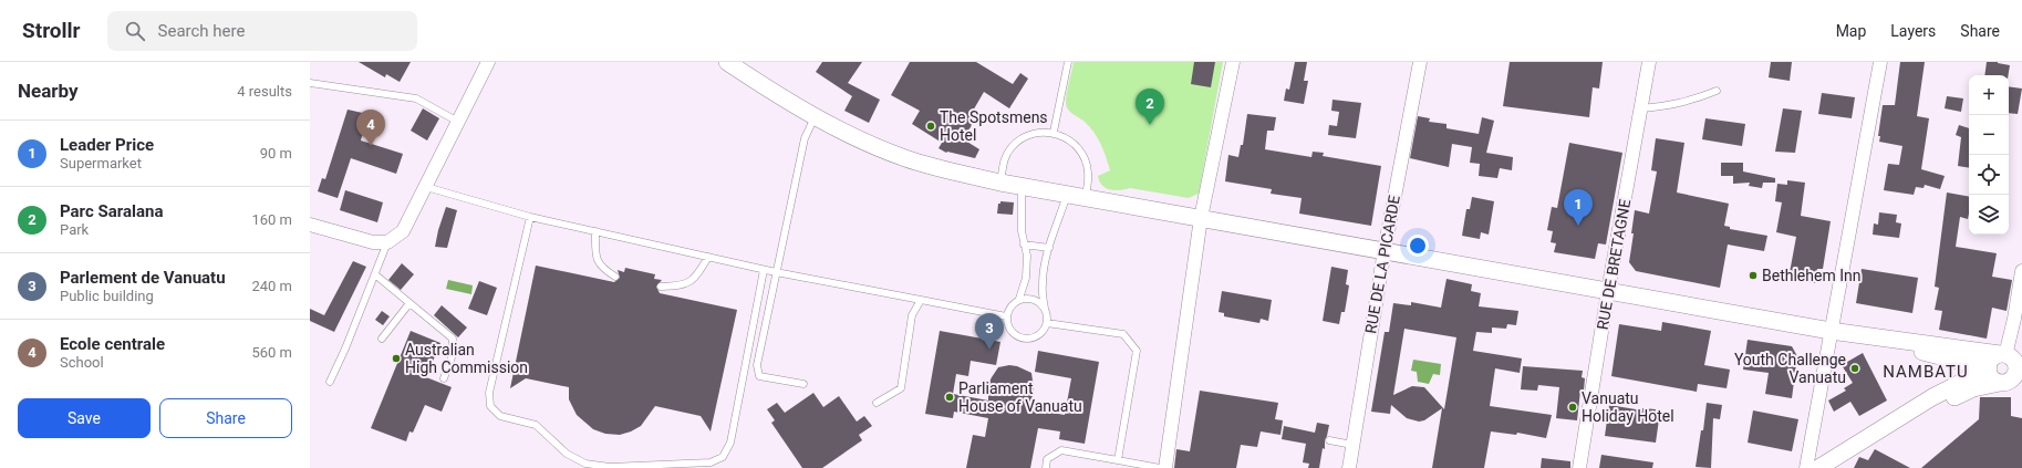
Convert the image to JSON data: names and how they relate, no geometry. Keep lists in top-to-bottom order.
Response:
{
  "streets": {
    "street": ["RUE DE LA PICARDE", "RUE DE BRETAGNE"]
  },
  "districts": ["NAMBATU"],
  "places": [
    "The Spotsmens Hotel",
    "Bethlehem Inn",
    "Australian High Commission",
    "Youth Challenge Vanuatu",
    "Parliament House of Vanuatu",
    "Vanuatu Holiday Hotel"
  ],
  "page": {
    "header": "Strollr",
    "search": "Search here",
    "nav": ["Map", "Layers", "Share"],
    "heading": ["Nearby", "4 results"],
    "map_buttons": ["+", "−"],
    "pins": [
      "2",
      "4",
      "1",
      "3"
    ],
    "list": [
      {
        "mark": "1",
        "name": "Leader Price",
        "note": "Supermarket",
        "value": "90 m"
      },
      {
        "mark": "2",
        "name": "Parc Saralana",
        "note": "Park",
        "value": "160 m"
      },
      {
        "mark": "3",
        "name": "Parlement de Vanuatu",
        "note": "Public building",
        "value": "240 m"
      },
      {
        "mark": "4",
        "name": "Ecole centrale",
        "note": "School",
        "value": "560 m"
      }
    ],
    "buttons": ["Save", "Share"]
  }
}
